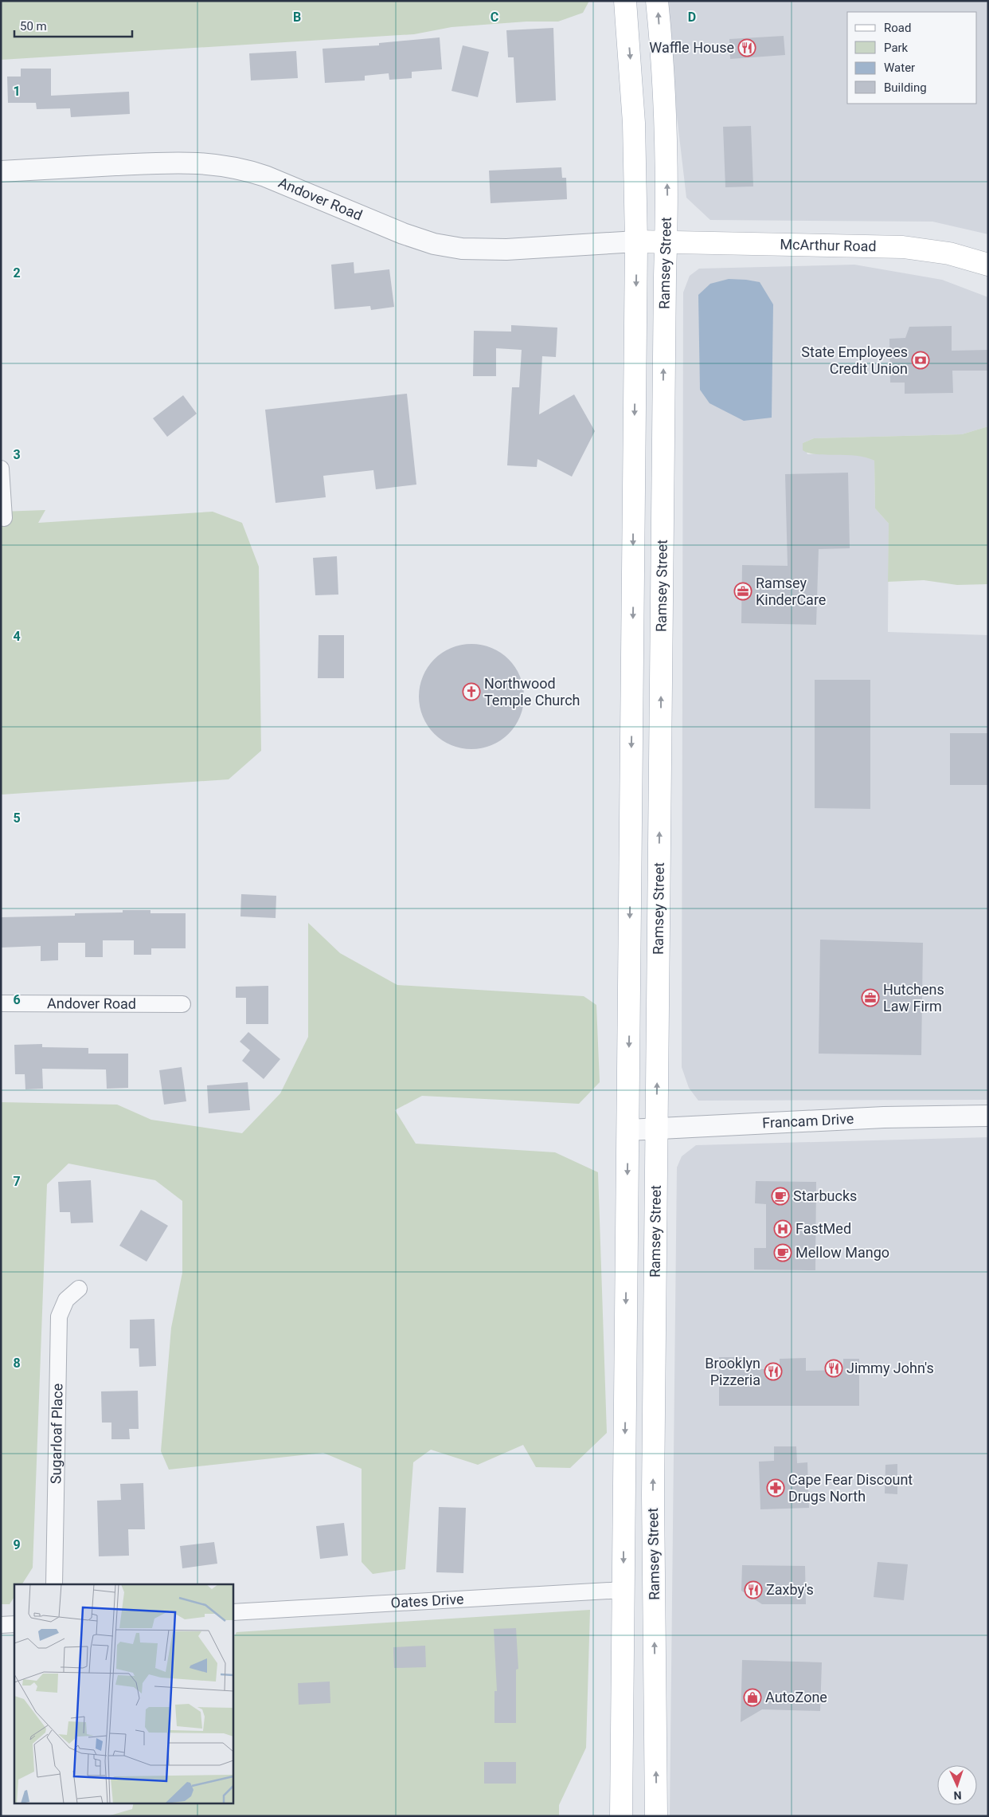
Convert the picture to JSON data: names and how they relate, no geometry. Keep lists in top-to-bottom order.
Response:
{
  "streets": {
    "main road": ["McArthur Road", "Ramsey Street"],
    "street": [
      "Andover Road",
      "Francam Drive",
      "Sugarloaf Place",
      "Oates Drive"
    ]
  },
  "crossings": [
    ["Andover Road", "McArthur Road"],
    ["Andover Road", "Ramsey Street"],
    ["McArthur Road", "Ramsey Street"],
    ["Ramsey Street", "Francam Drive"],
    ["Ramsey Street", "Oates Drive"]
  ],
  "places": {
    "restaurant": [
      "Waffle House",
      "Jimmy John's",
      "Brooklyn Pizzeria",
      "Zaxby's"
    ],
    "bank": ["State Employees Credit Union"],
    "office": ["Ramsey KinderCare", "Hutchens Law Firm"],
    "church": ["Northwood Temple Church"],
    "cafe": ["Starbucks", "Mellow Mango"],
    "hospital": ["FastMed"],
    "pharmacy": ["Cape Fear Discount Drugs North"],
    "shop": ["AutoZone"]
  },
  "legend": [
    "Road",
    "Park",
    "Water",
    "Building"
  ],
  "scale_bar": "50 m",
  "north": "bottom",
  "grid": {
    "columns": ["B", "C", "D"],
    "rows": [
      "1",
      "2",
      "3",
      "4",
      "5",
      "6",
      "7",
      "8",
      "9"
    ]
  }
}
